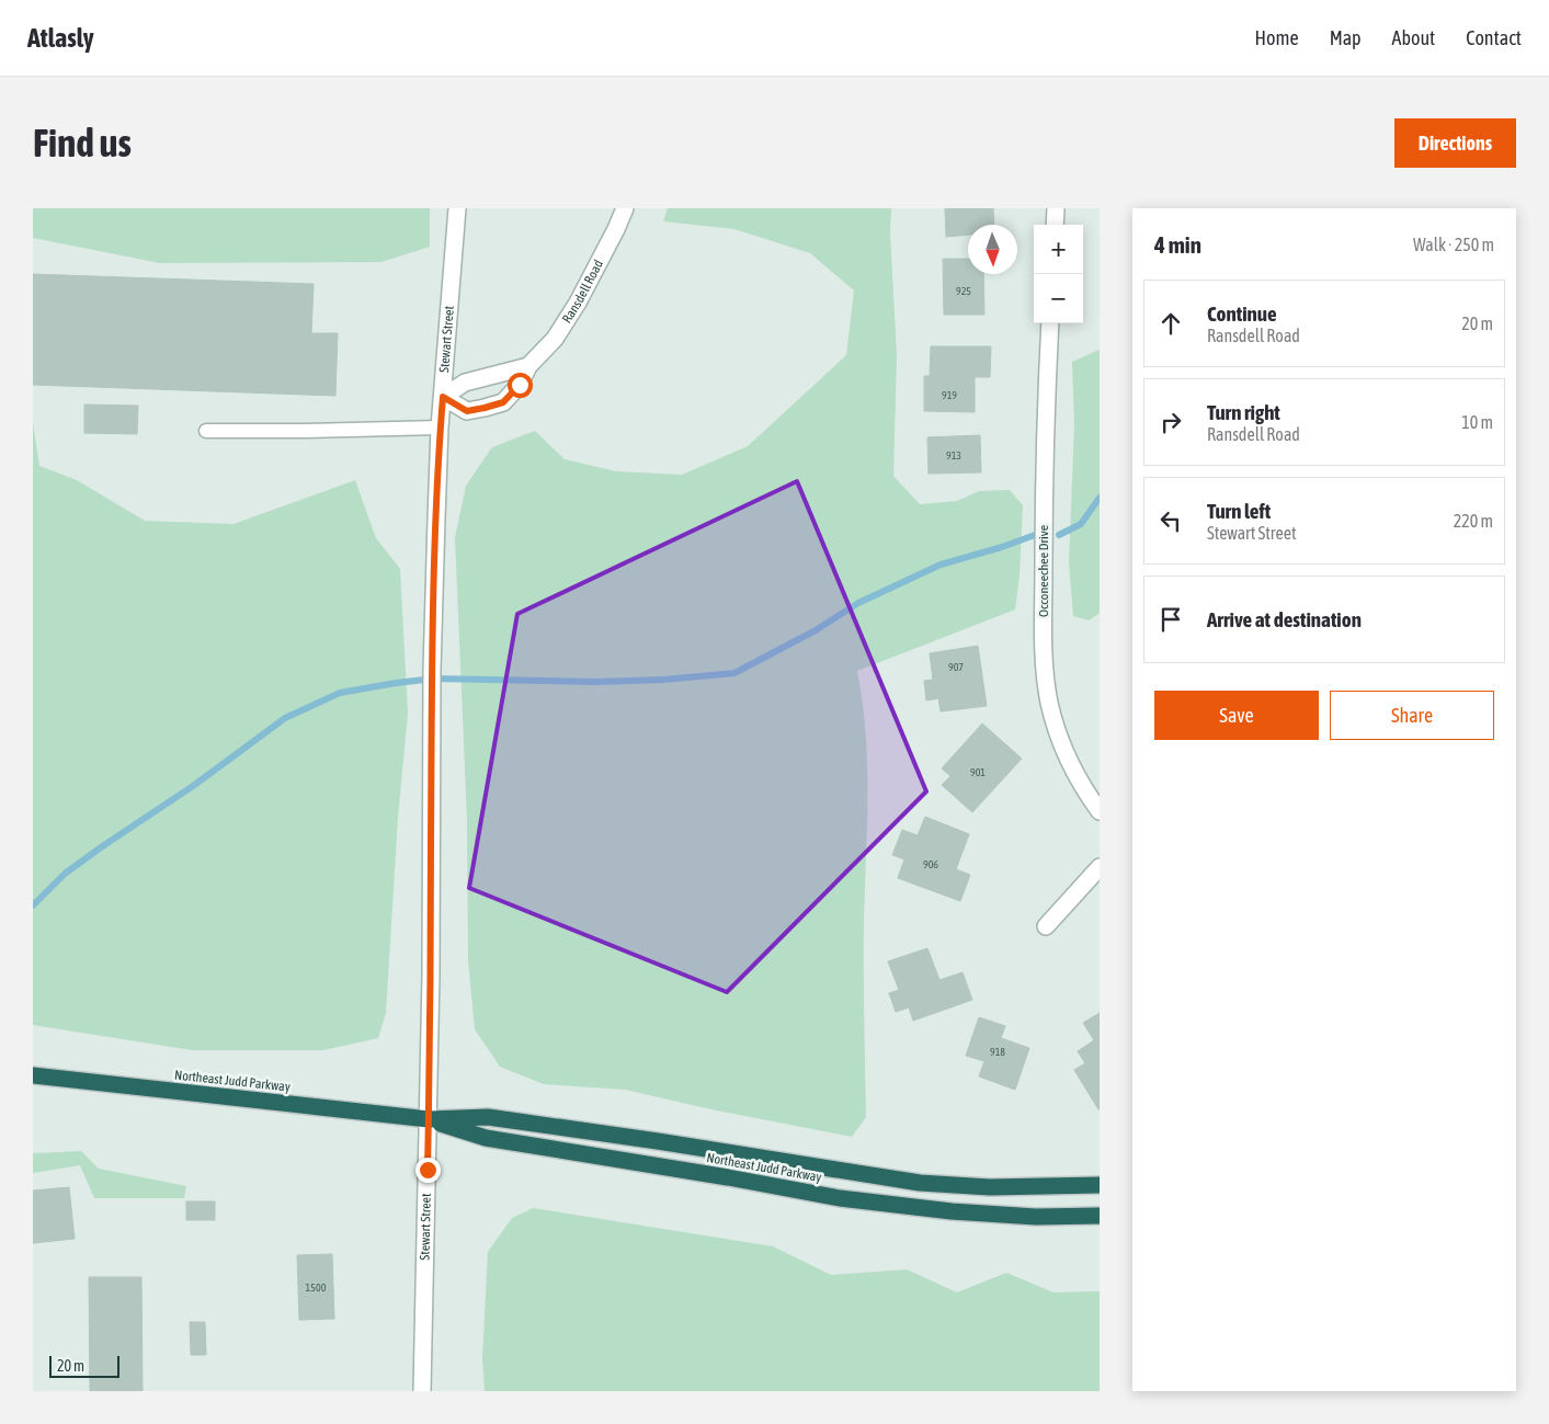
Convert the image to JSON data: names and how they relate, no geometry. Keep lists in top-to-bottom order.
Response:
{
  "streets": {
    "highway": ["Northeast Judd Parkway"],
    "street": ["Ransdell Road", "Stewart Street", "Occoneechee Drive"]
  },
  "crossings": [
    ["Ransdell Road", "Stewart Street"],
    ["Stewart Street", "Northeast Judd Parkway"]
  ],
  "house_numbers": [
    "925",
    "919",
    "913",
    "907",
    "901",
    "906",
    "918",
    "1500"
  ],
  "scale_bar": "20 m",
  "north": "bottom",
  "page": {
    "header": "Atlasly",
    "nav": [
      "Home",
      "Map",
      "About",
      "Contact"
    ],
    "buttons": [
      "Directions",
      ["Save", "Share"]
    ],
    "title": "Find us",
    "heading": ["4 min", "Walk · 250 m"],
    "map_buttons": ["+", "−"],
    "list": [
      ["Continue", "Ransdell Road", "20 m"],
      ["Turn right", "Ransdell Road", "10 m"],
      ["Turn left", "Stewart Street", "220 m"],
      "Arrive at destination"
    ],
    "scale": "20 m"
  }
}
